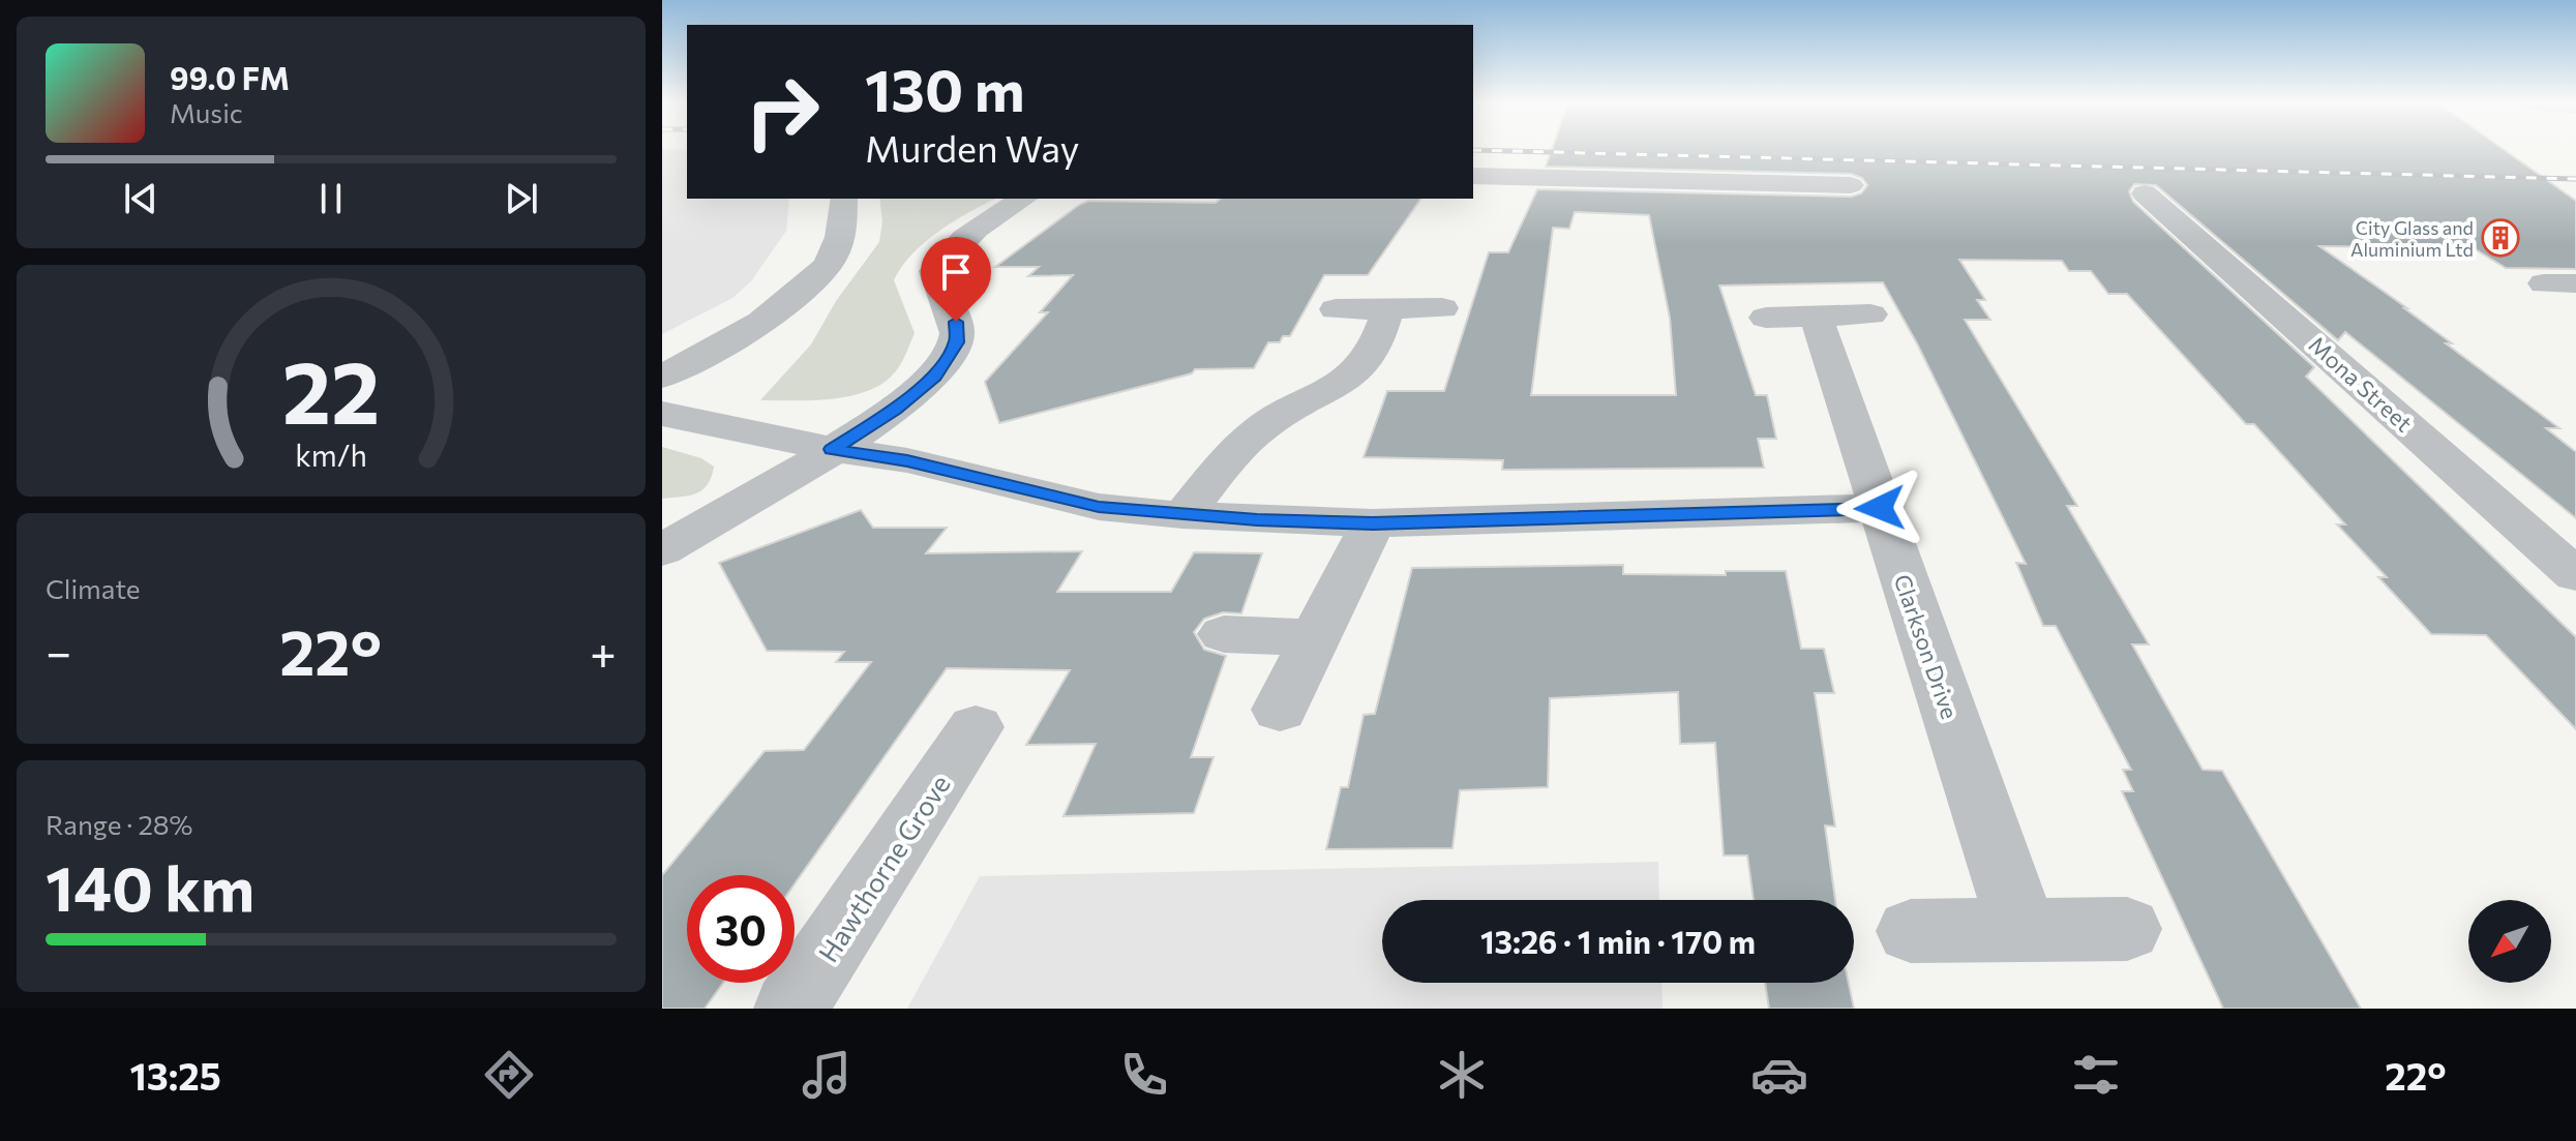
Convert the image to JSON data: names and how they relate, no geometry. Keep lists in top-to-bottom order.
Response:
{
  "streets": {
    "street": ["Mona Street", "Clarkson Drive", "Hawthorne Grove"]
  },
  "places": {
    "building": ["City Glass and Aluminium Ltd"]
  },
  "north": "bottom left",
  "page": {
    "turn": ["130 m", "Murden Way"],
    "song": ["99.0 FM", "Music"],
    "tile": [
      "Climate",
      ["Range · 28%", "140 km"]
    ],
    "heat": ["−", "22°", "+"],
    "limit": "30",
    "trip": "13:26 · 1 min · 170 m",
    "tabs": ["13:25", "22°"],
    "gauge": ["22", "km/h"]
  }
}
